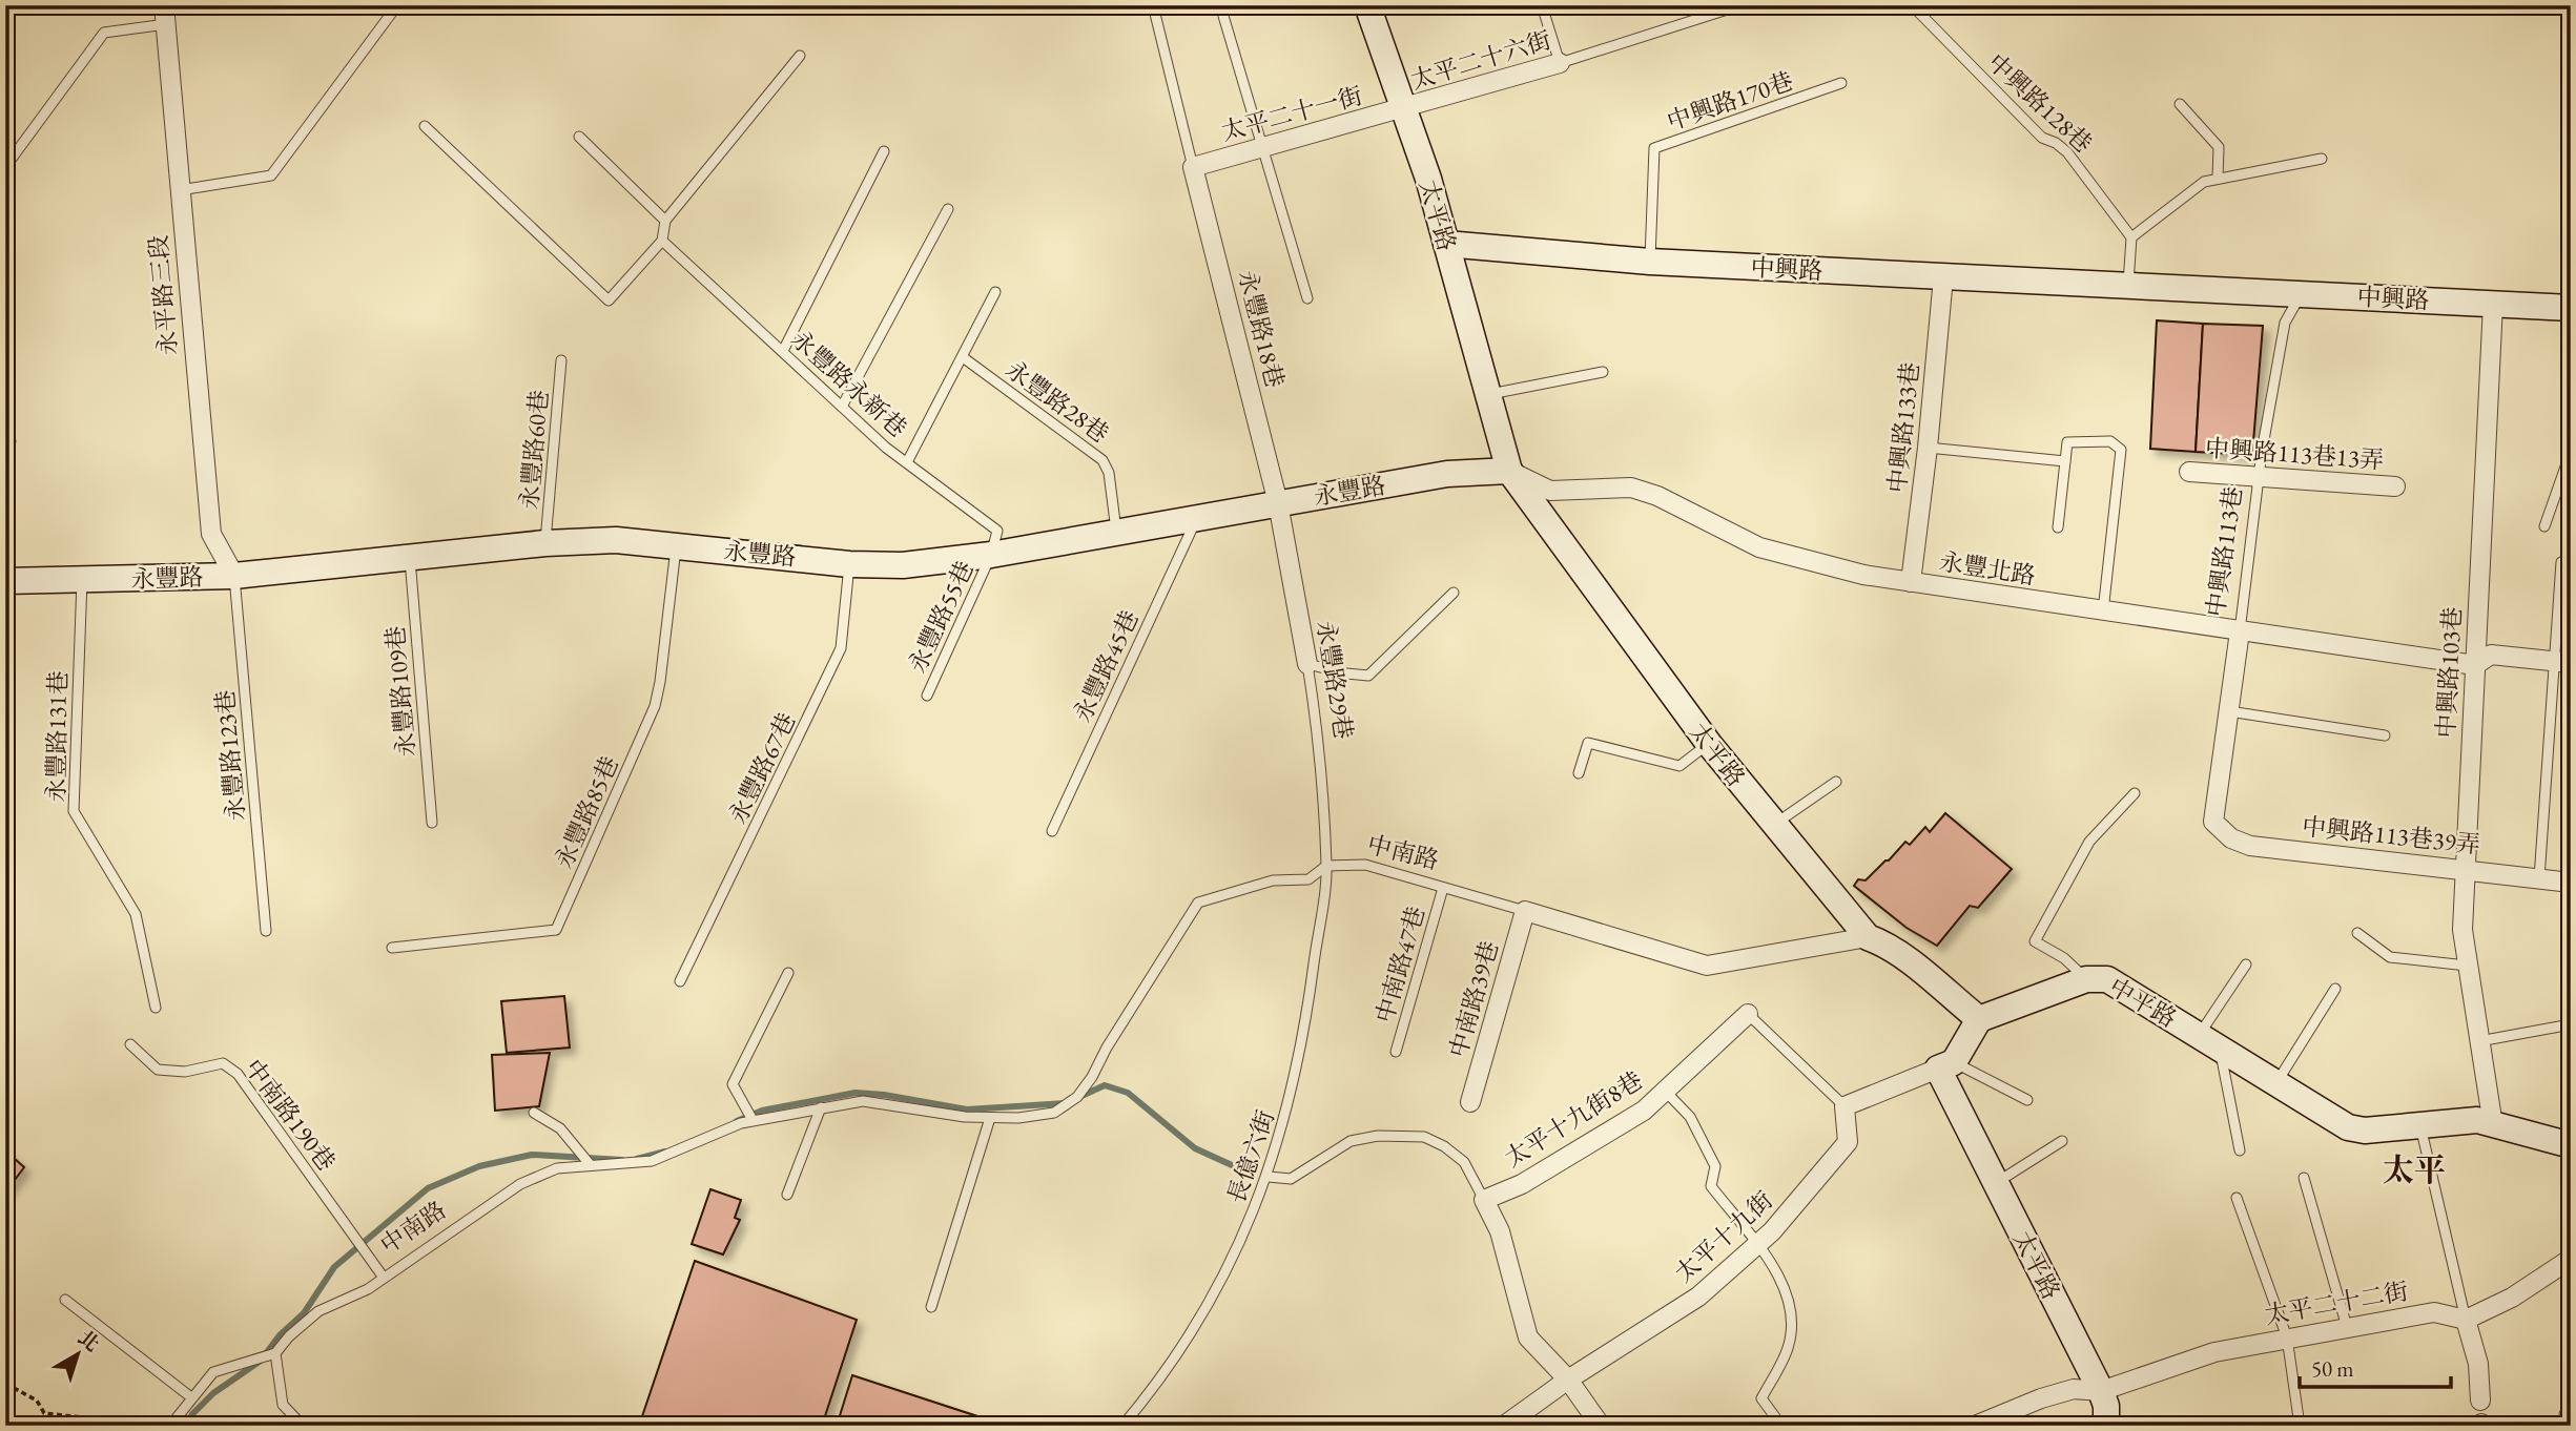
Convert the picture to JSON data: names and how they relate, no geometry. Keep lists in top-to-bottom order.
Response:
{
  "streets": {
    "street": [
      "太平二十六街",
      "太平二十一街",
      "太平路",
      "中興路",
      "永平路三段",
      "永豐路18巷",
      "中興路133巷",
      "中興路113巷13弄",
      "永豐路",
      "中興路113巷",
      "永豐北路",
      "中興路103巷",
      "永豐路29巷",
      "中興路113巷39弄",
      "中南路",
      "中南路39巷",
      "中平路",
      "太平十九街8巷",
      "太平十九街",
      "太平二十二街"
    ],
    "lane": [
      "中興路170巷",
      "中興路128巷",
      "永豐路永新巷",
      "永豐路28巷",
      "永豐路60巷",
      "永豐路55巷",
      "永豐路45巷",
      "永豐路109巷",
      "永豐路131巷",
      "永豐路123巷",
      "永豐路67巷",
      "永豐路85巷",
      "中南路47巷",
      "中南路190巷",
      "長億六街"
    ]
  },
  "crossings": [
    ["太平二十六街", "太平二十一街"],
    ["太平二十六街", "太平路"],
    ["中興路170巷", "中興路"],
    ["太平二十一街", "太平路"],
    ["太平二十一街", "永豐路18巷"],
    ["太平路", "中興路"],
    ["太平路", "永豐路"],
    ["太平路", "永豐北路"],
    ["太平路", "中南路"],
    ["太平路", "中平路"],
    ["太平路", "太平二十二街"],
    ["中興路", "中興路133巷"],
    ["中興路", "中興路113巷"],
    ["中興路", "中興路103巷"],
    ["永平路三段", "永豐路"],
    ["永平路三段", "永豐路123巷"],
    ["永豐路18巷", "永豐路"],
    ["永豐路18巷", "永豐路29巷"],
    ["永豐路永新巷", "永豐路"],
    ["永豐路永新巷", "永豐路55巷"],
    ["永豐路28巷", "永豐路"],
    ["中興路133巷", "永豐北路"],
    ["永豐路60巷", "永豐路"],
    ["中興路113巷13弄", "中興路113巷"],
    ["永豐路", "永豐北路"],
    ["永豐路", "永豐路55巷"],
    ["永豐路", "永豐路45巷"],
    ["永豐路", "永豐路29巷"],
    ["永豐路", "永豐路109巷"],
    ["永豐路", "永豐路131巷"],
    ["永豐路", "永豐路123巷"],
    ["永豐路", "永豐路67巷"],
    ["永豐路", "永豐路85巷"],
    ["中興路113巷", "永豐北路"],
    ["中興路113巷", "中興路113巷39弄"],
    ["永豐北路", "中興路103巷"],
    ["中興路103巷", "中興路113巷39弄"],
    ["中興路103巷", "中平路"],
    ["永豐路29巷", "中南路"],
    ["永豐路29巷", "長億六街"],
    ["中南路", "中南路47巷"],
    ["中南路", "中南路39巷"],
    ["中南路", "中南路190巷"],
    ["中南路", "長億六街"],
    ["太平十九街8巷", "太平十九街"]
  ],
  "districts": ["太平"],
  "scale_bar": "50 m",
  "north": "top right"
}
